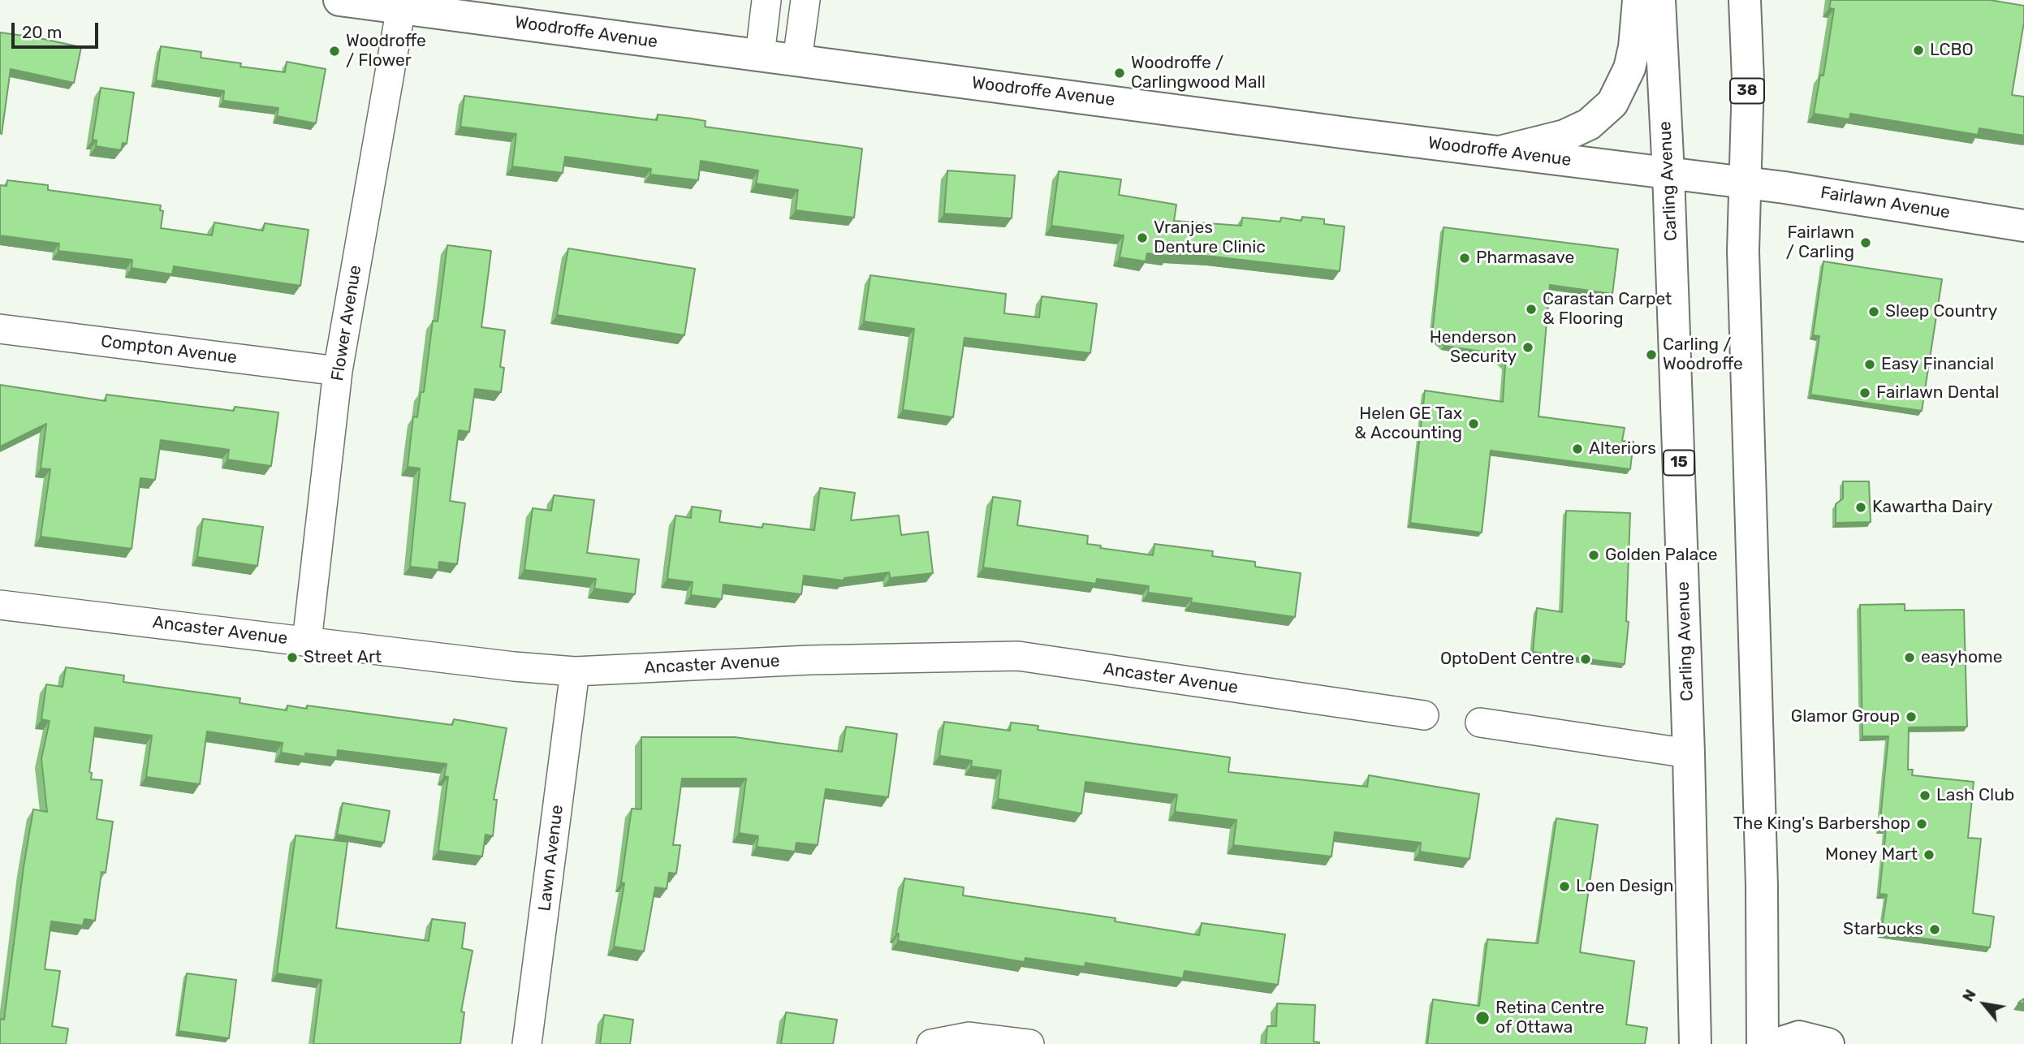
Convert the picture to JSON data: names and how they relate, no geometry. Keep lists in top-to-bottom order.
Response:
{
  "streets": {
    "main road": [
      "Woodroffe Avenue",
      "38",
      "Carling Avenue",
      "Fairlawn Avenue",
      "15"
    ],
    "street": [
      "Flower Avenue",
      "Compton Avenue",
      "Ancaster Avenue",
      "Lawn Avenue"
    ]
  },
  "crossings": [
    ["Woodroffe Avenue", "38"],
    ["Woodroffe Avenue", "Carling Avenue"],
    ["Woodroffe Avenue", "Fairlawn Avenue"],
    ["Woodroffe Avenue", "Flower Avenue"],
    ["38", "Fairlawn Avenue"],
    ["Flower Avenue", "Compton Avenue"],
    ["Flower Avenue", "Ancaster Avenue"],
    ["Ancaster Avenue", "Lawn Avenue"]
  ],
  "places": [
    "LCBO",
    "Woodroffe / Flower",
    "Woodroffe / Carlingwood Mall",
    "Vranjes Denture Clinic",
    "Fairlawn / Carling",
    "Pharmasave",
    "Carastan Carpet & Flooring",
    "Sleep Country",
    "Henderson Security",
    "Carling / Woodroffe",
    "Easy Financial",
    "Fairlawn Dental",
    "Helen GE Tax & Accounting",
    "Alteriors",
    "Kawartha Dairy",
    "Golden Palace",
    "Street Art",
    "easyhome",
    "OptoDent Centre",
    "Glamor Group",
    "Lash Club",
    "The King's Barbershop",
    "Money Mart",
    "Loen Design",
    "Starbucks",
    "Retina Centre of Ottawa"
  ],
  "scale_bar": "20 m",
  "north": "top left"
}
